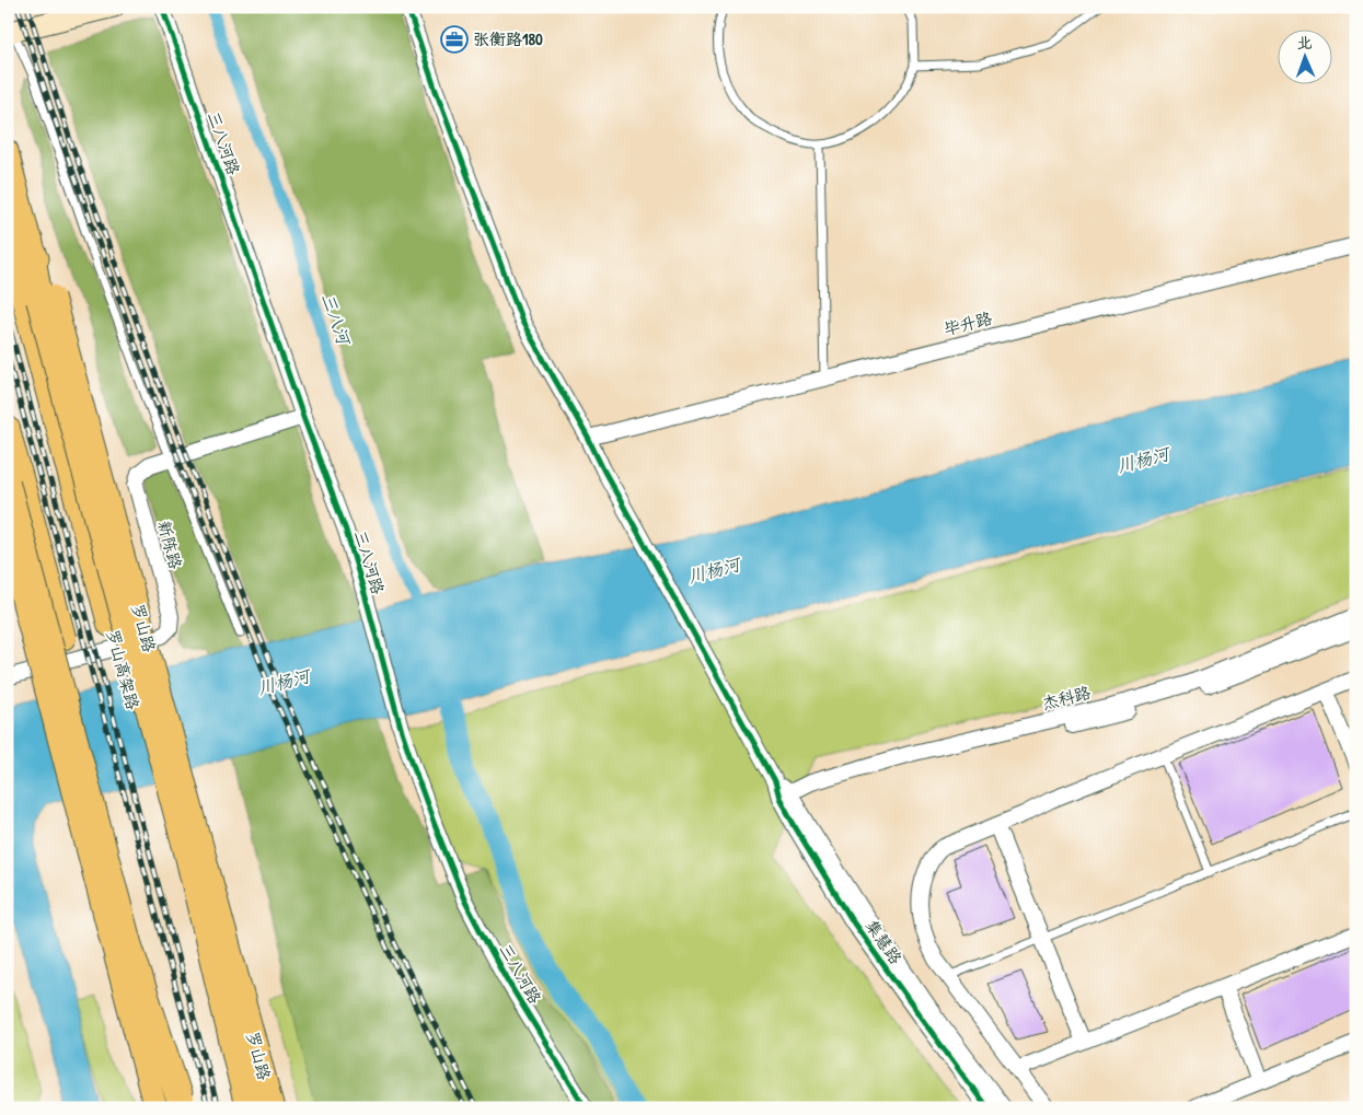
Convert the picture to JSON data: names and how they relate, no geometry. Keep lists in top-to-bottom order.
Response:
{
  "streets": {
    "highway": ["罗山高架路"],
    "main road": ["罗山路"],
    "street": [
      "三八河路",
      "毕升路",
      "新陈路",
      "杰科路",
      "集慧路"
    ]
  },
  "crossings": [
    ["三八河路", "新陈路"],
    ["毕升路", "集慧路"],
    ["杰科路", "集慧路"]
  ],
  "water": ["三八河", "川杨河"],
  "places": {
    "office": ["张衡路180"]
  },
  "north": "top"
}
